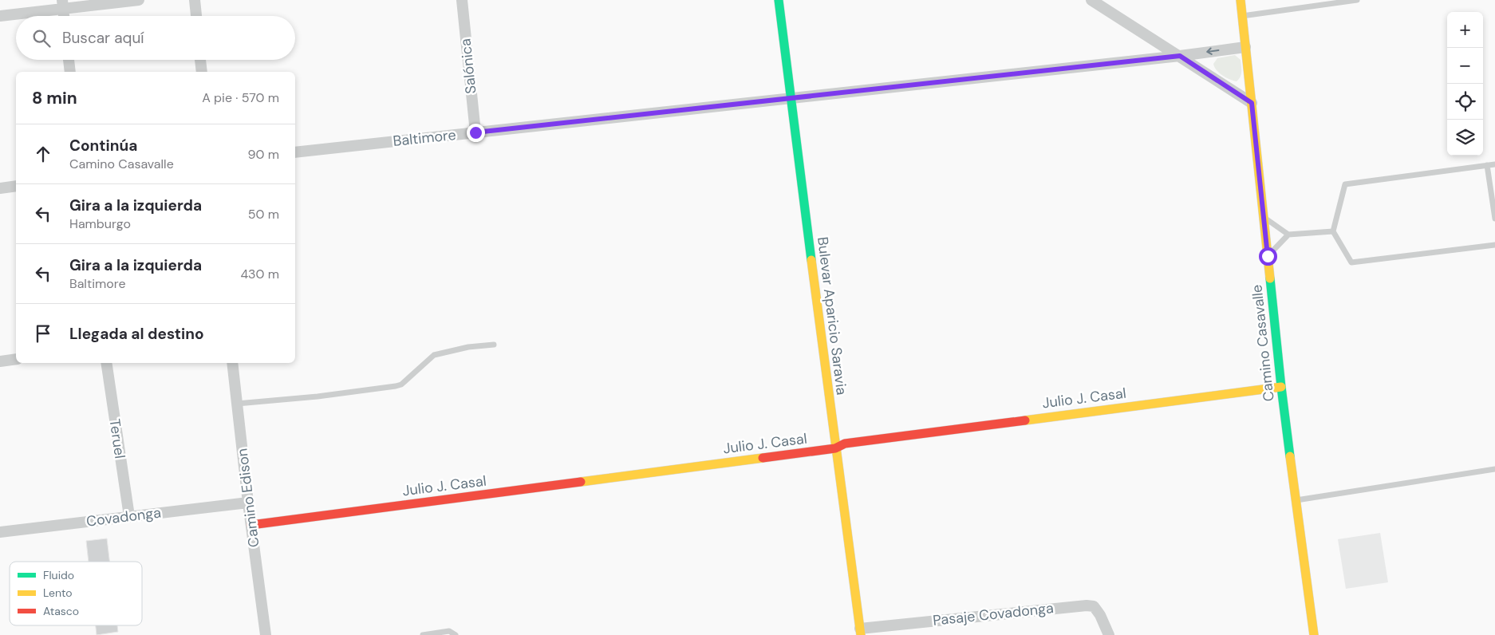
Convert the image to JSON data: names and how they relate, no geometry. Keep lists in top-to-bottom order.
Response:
{
  "streets": {
    "street": [
      "Salónica",
      "Baltimore",
      "Bulevar Aparicio Saravia",
      "Camino Casavalle",
      "Julio J. Casal",
      "Teruel",
      "Camino Edison",
      "Covadonga",
      "Pasaje Covadonga"
    ]
  },
  "crossings": [
    ["Salónica", "Baltimore"],
    ["Baltimore", "Bulevar Aparicio Saravia"],
    ["Baltimore", "Camino Casavalle"],
    ["Bulevar Aparicio Saravia", "Julio J. Casal"],
    ["Bulevar Aparicio Saravia", "Pasaje Covadonga"],
    ["Camino Casavalle", "Julio J. Casal"],
    ["Julio J. Casal", "Camino Edison"],
    ["Teruel", "Covadonga"],
    ["Camino Edison", "Covadonga"]
  ],
  "legend": ["Fluido", "Lento", "Atasco"],
  "page": {
    "map_buttons": ["+", "−"],
    "search": "Buscar aquí",
    "heading": ["8 min", "A pie · 570 m"],
    "list": [
      ["Continúa", "Camino Casavalle", "90 m"],
      ["Gira a la izquierda", "Hamburgo", "50 m"],
      ["Gira a la izquierda", "Baltimore", "430 m"],
      "Llegada al destino"
    ]
  }
}
